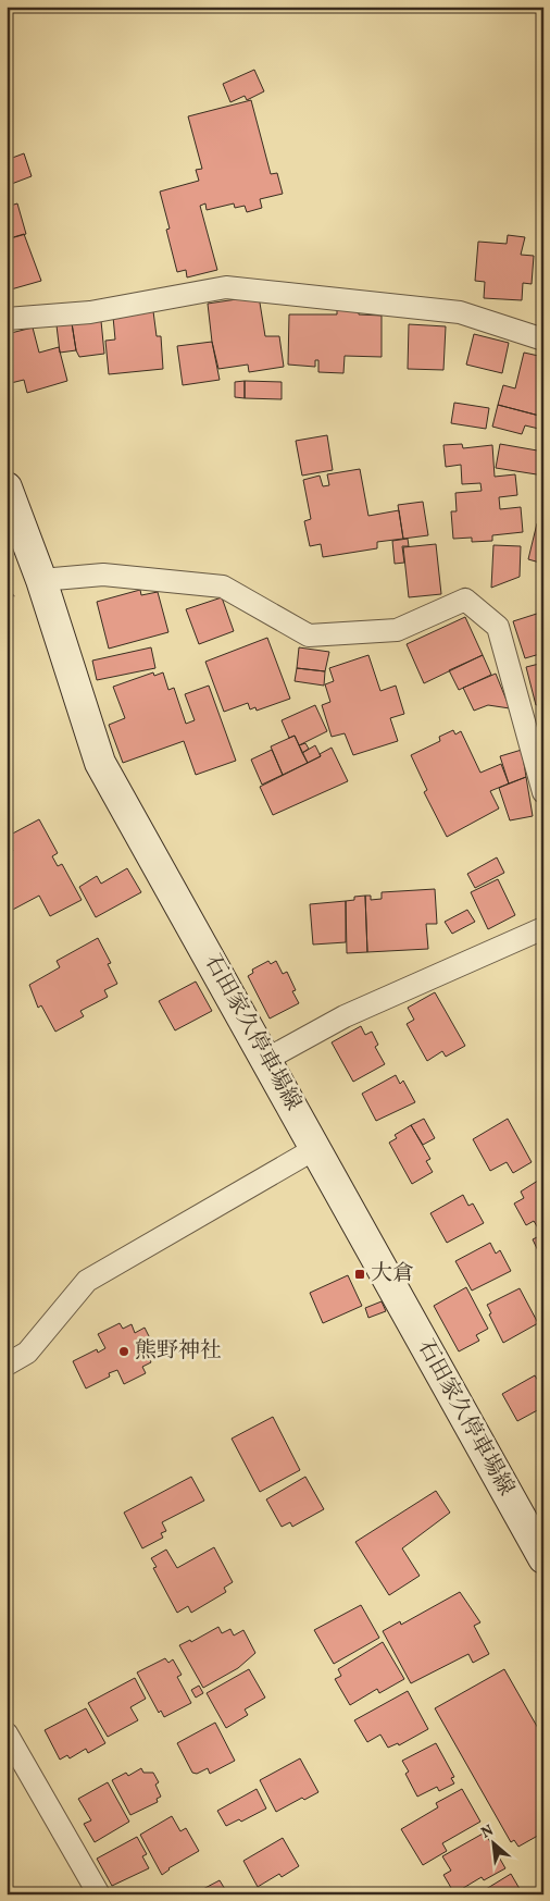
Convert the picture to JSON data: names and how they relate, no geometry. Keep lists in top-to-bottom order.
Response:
{
  "streets": {
    "main road": ["石田家久停車場線"]
  },
  "places": {
    "transit": ["大倉"],
    "other": ["熊野神社"]
  },
  "north": "top left"
}
